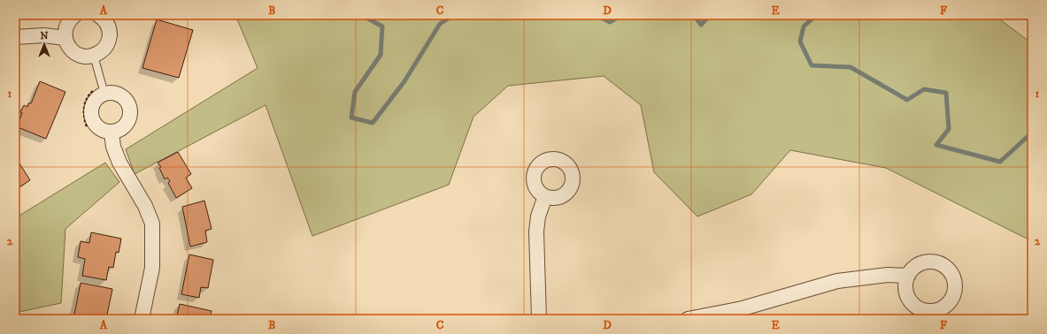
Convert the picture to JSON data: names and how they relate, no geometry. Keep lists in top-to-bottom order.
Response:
{
  "north": "top",
  "grid": {
    "columns": [
      "A",
      "B",
      "C",
      "D",
      "E",
      "F"
    ],
    "rows": ["1", "2"]
  }
}
